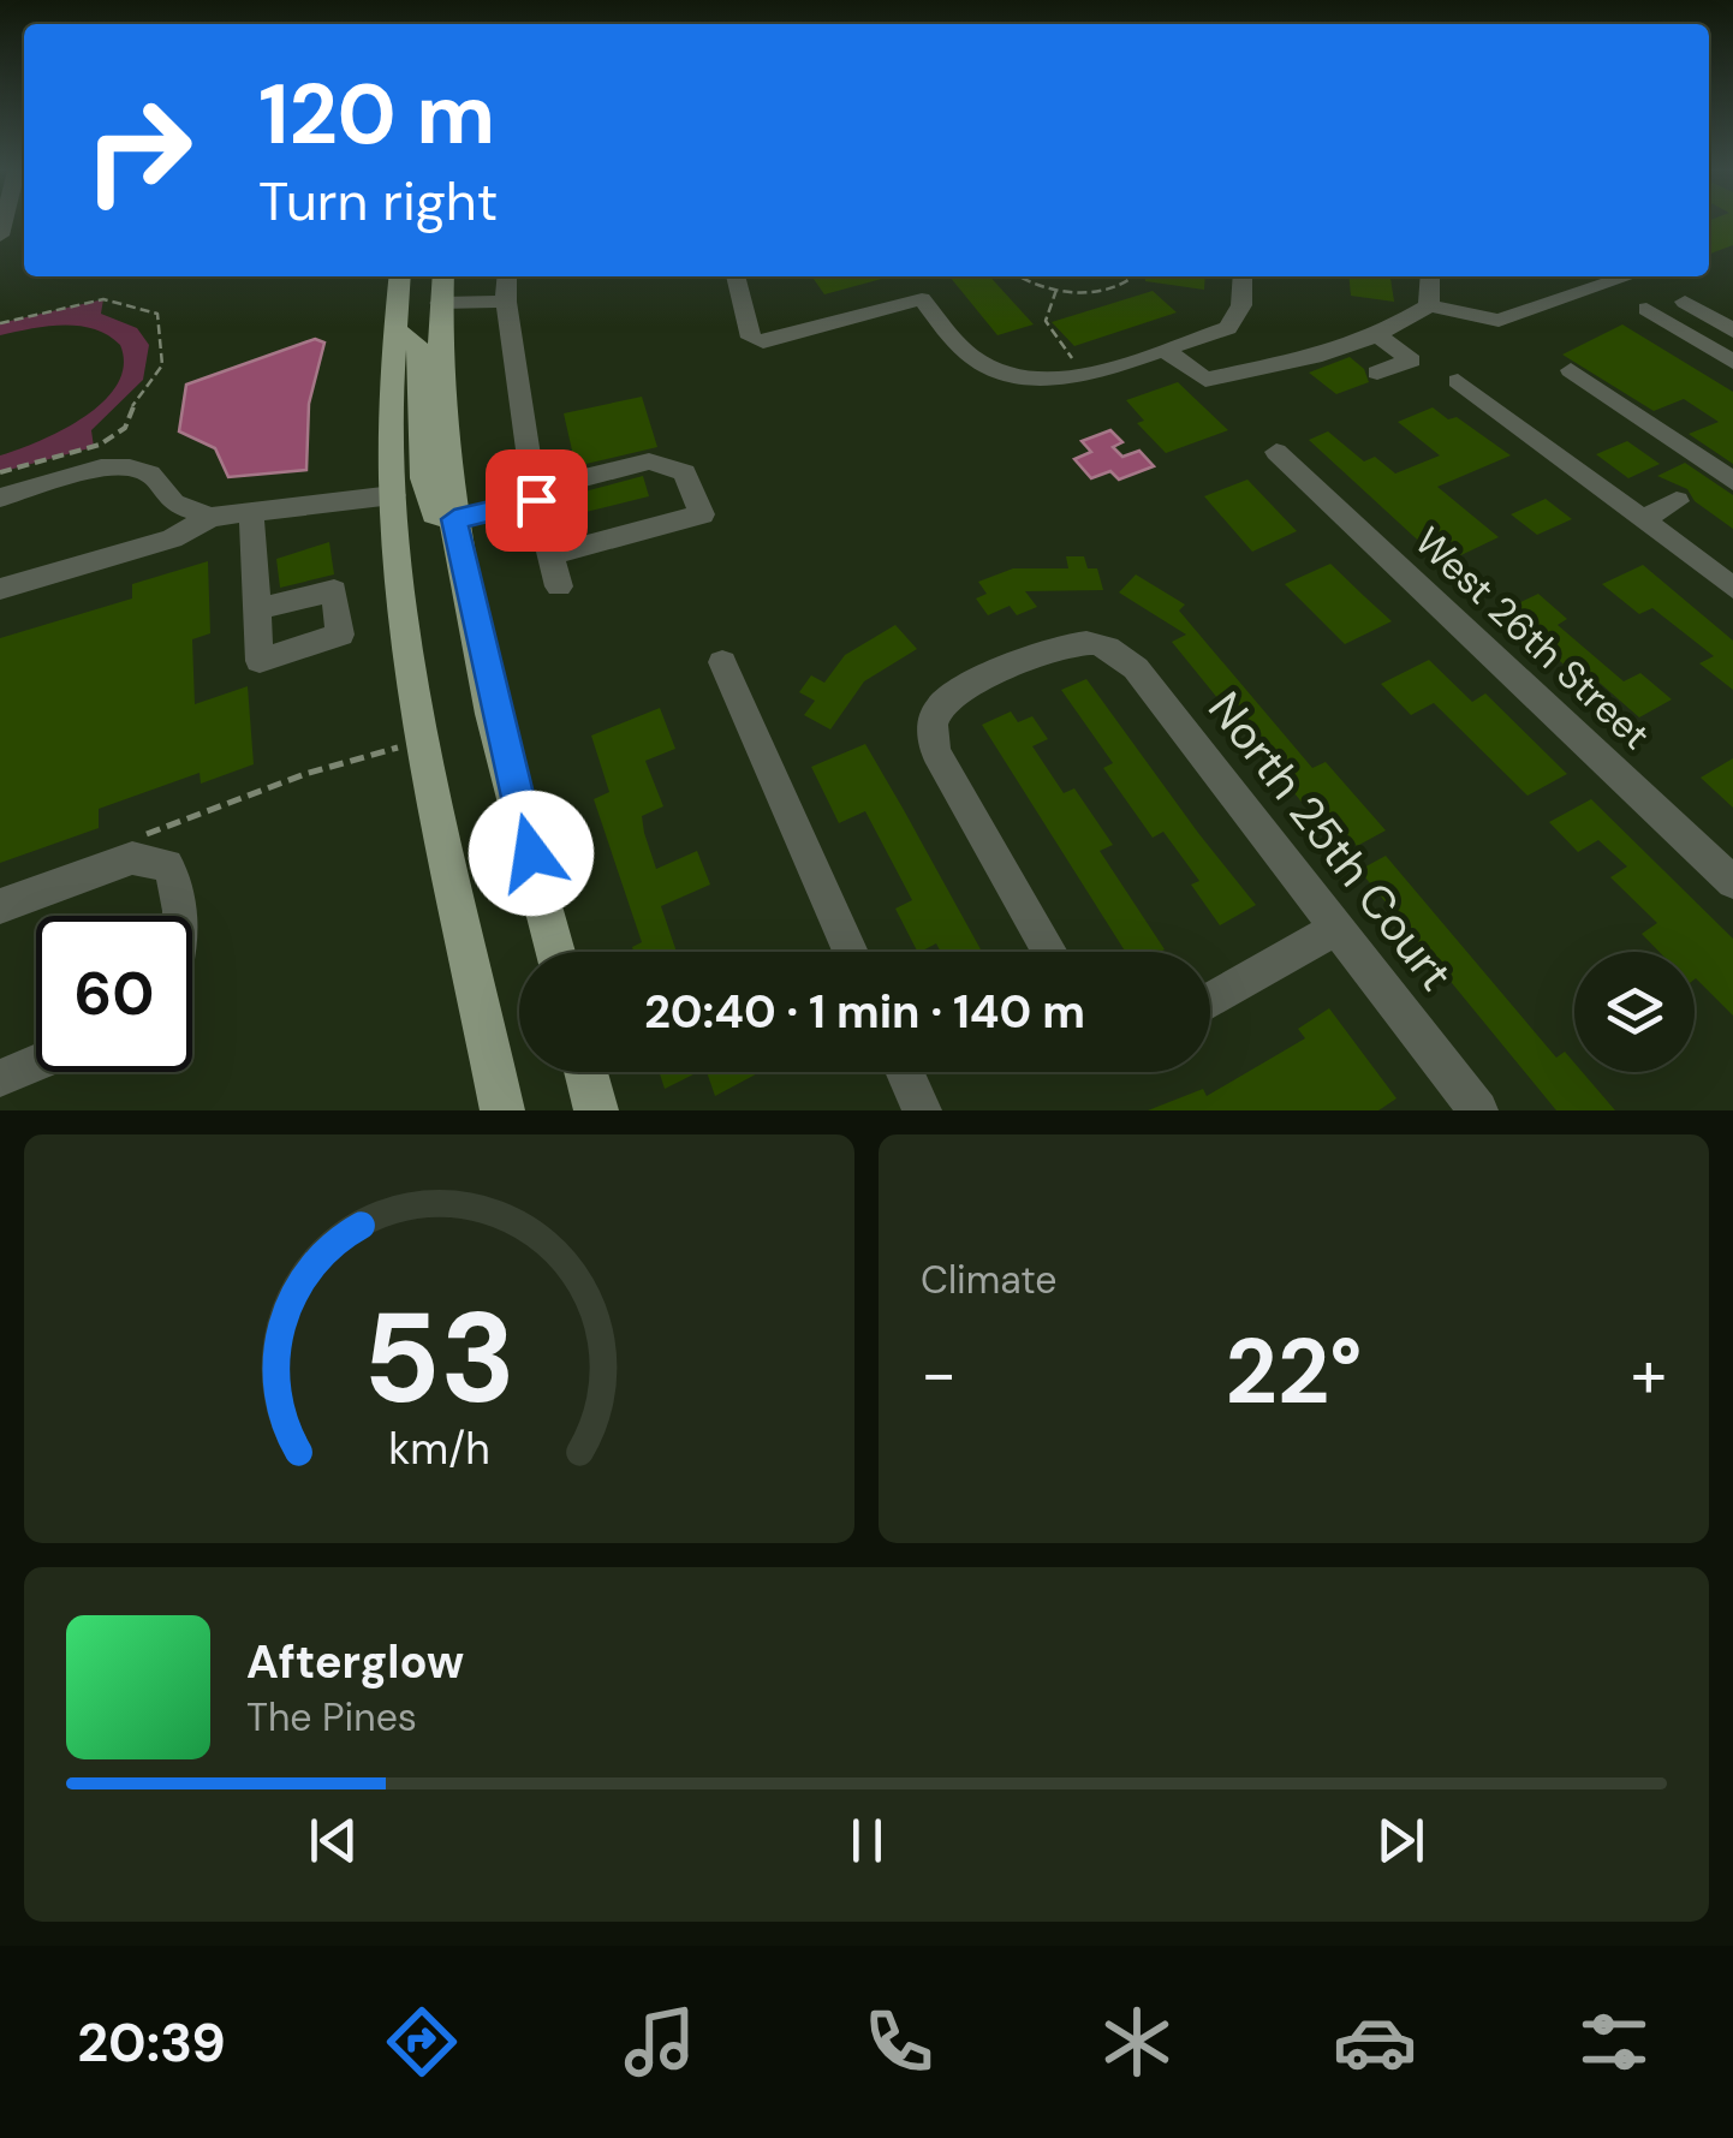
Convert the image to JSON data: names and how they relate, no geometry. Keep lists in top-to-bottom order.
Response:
{
  "streets": {
    "street": ["West 26th Street", "North 25th Court"]
  },
  "page": {
    "turn": ["120 m", "Turn right"],
    "limit": "60",
    "trip": "20:40 · 1 min · 140 m",
    "tile": "Climate",
    "heat": ["−", "22°", "+"],
    "song": ["Afterglow", "The Pines"],
    "tabs": "20:39",
    "gauge": ["53", "km/h"]
  }
}
